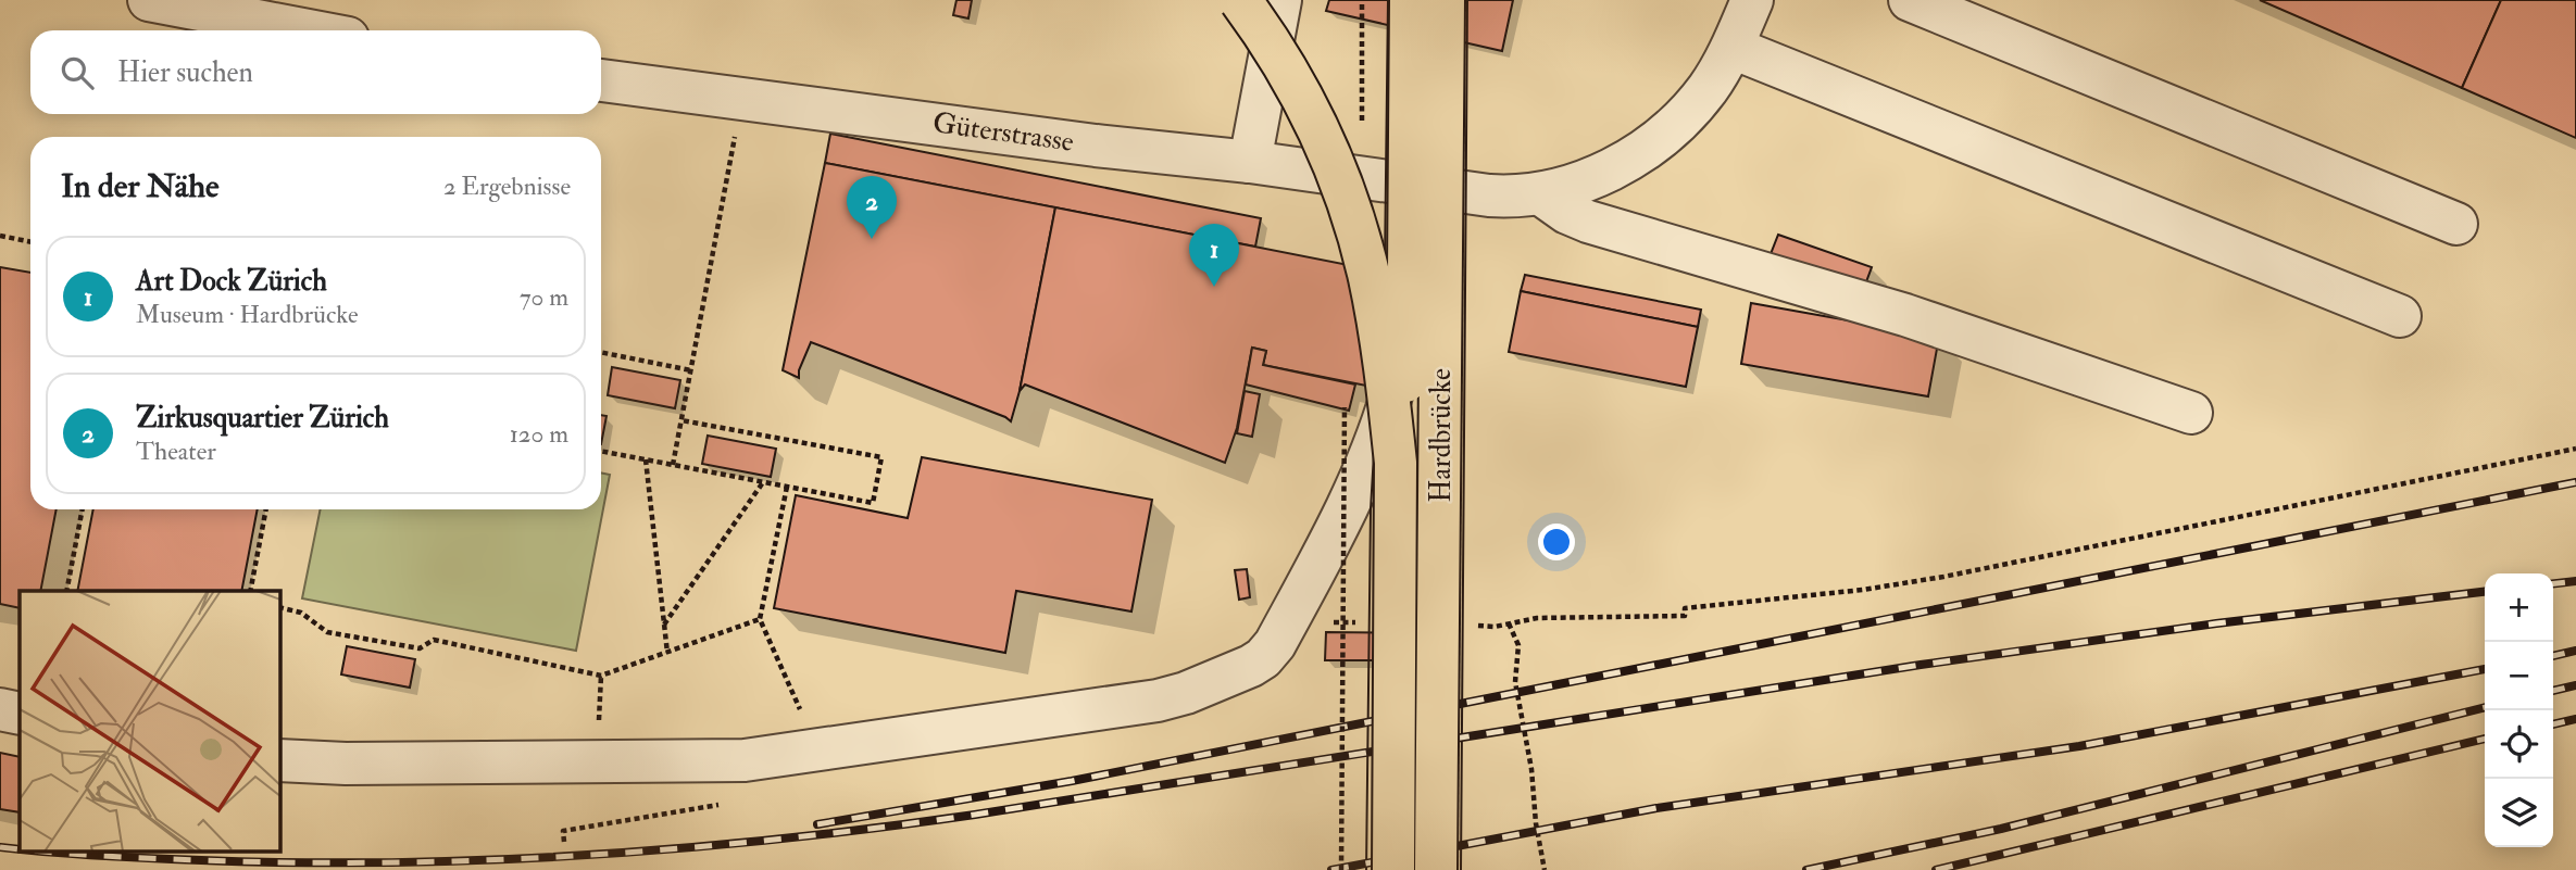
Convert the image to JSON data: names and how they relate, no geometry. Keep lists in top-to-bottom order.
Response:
{
  "streets": {
    "main road": ["Hardbrücke"],
    "lane": ["Güterstrasse"]
  },
  "page": {
    "search": "Hier suchen",
    "heading": ["In der Nähe", "2 Ergebnisse"],
    "pins": ["2", "1"],
    "list": [
      {
        "mark": "1",
        "name": "Art Dock Zürich",
        "note": "Museum · Hardbrücke",
        "value": "70 m"
      },
      {
        "mark": "2",
        "name": "Zirkusquartier Zürich",
        "note": "Theater",
        "value": "120 m"
      }
    ],
    "map_buttons": ["+", "−"]
  }
}
